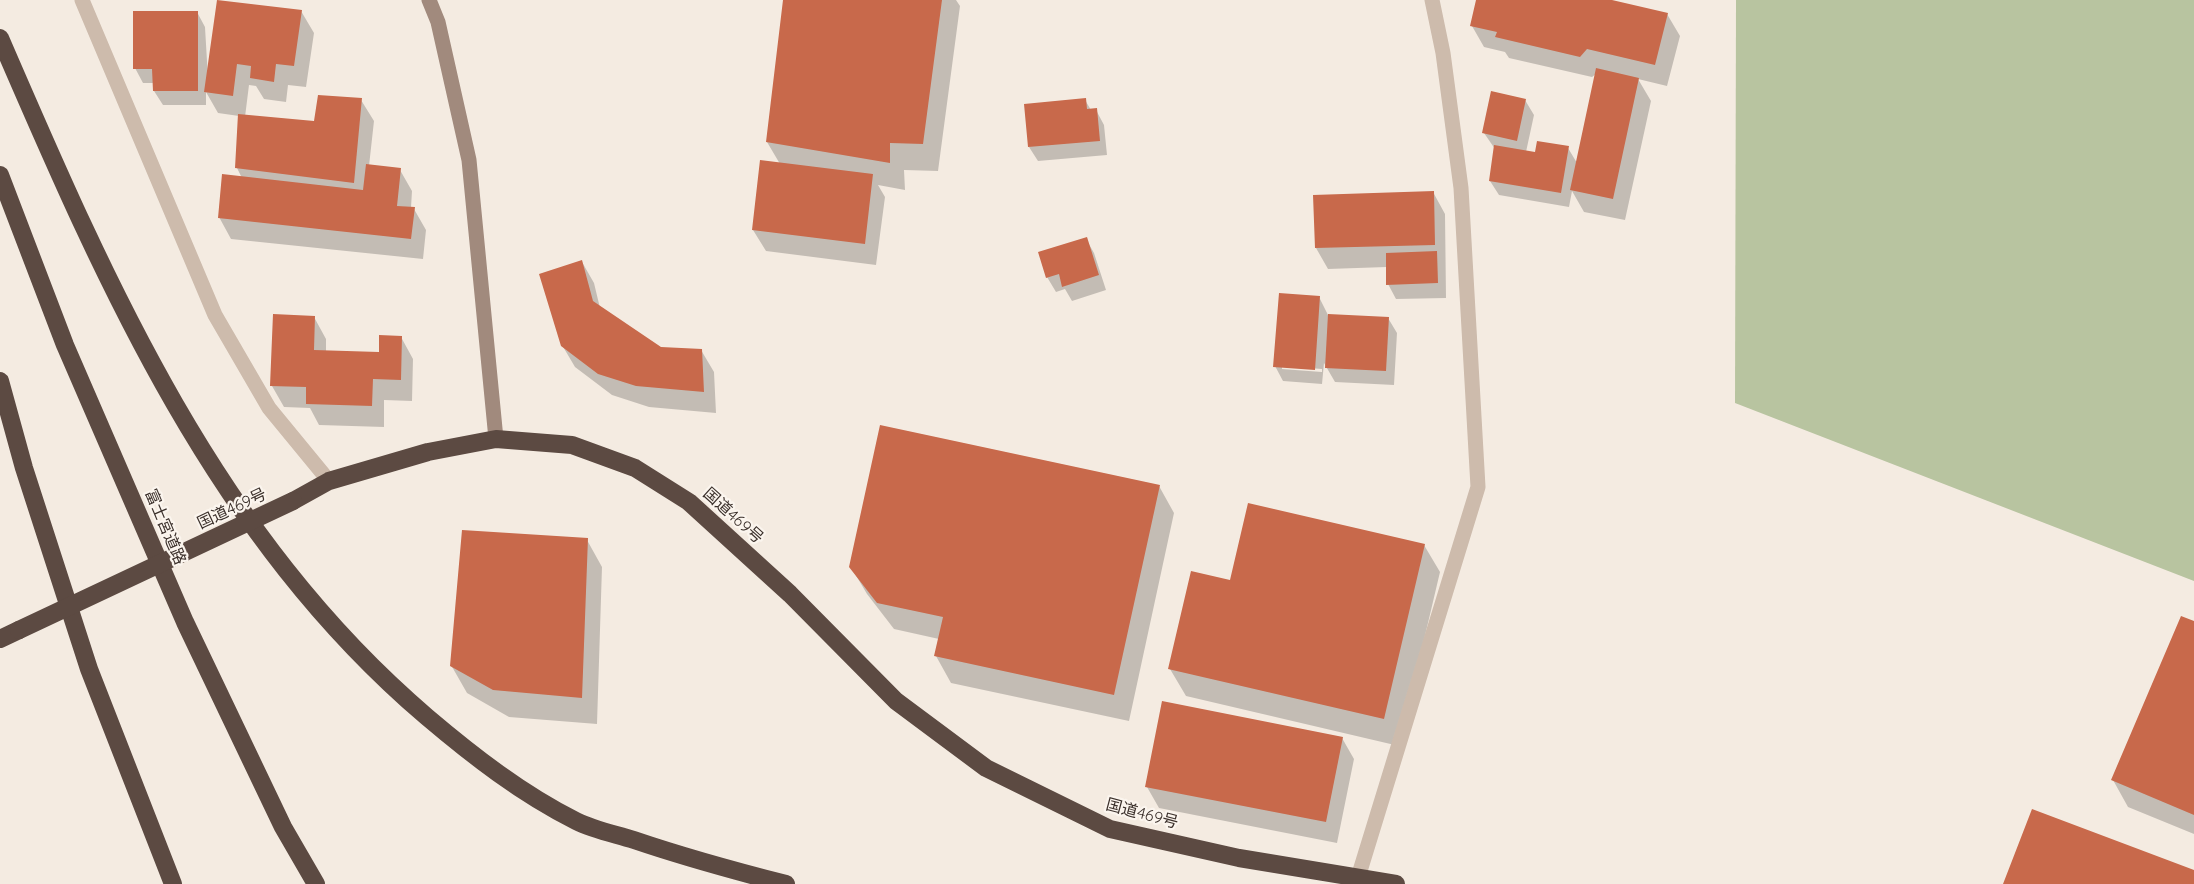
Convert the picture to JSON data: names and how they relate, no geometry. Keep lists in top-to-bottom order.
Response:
{
  "streets": {
    "highway": ["国道469号", "富士宮道路"]
  }
}
